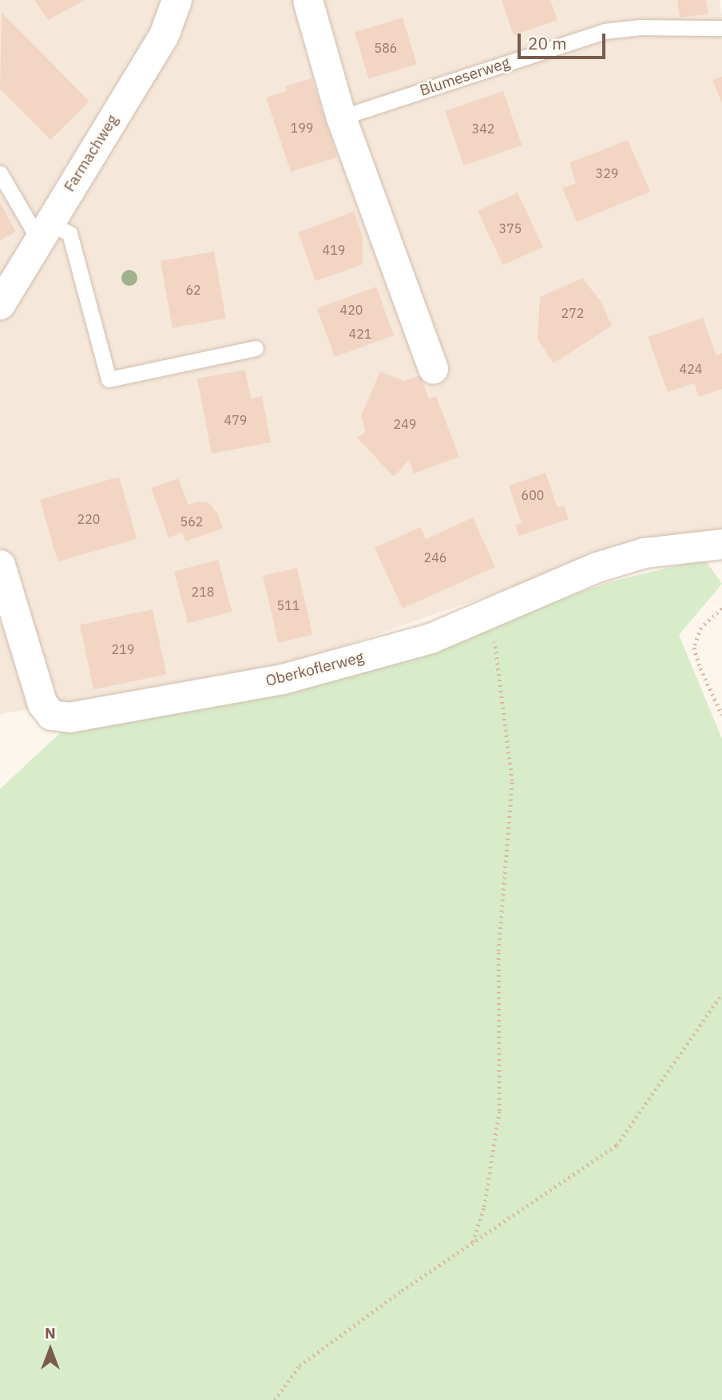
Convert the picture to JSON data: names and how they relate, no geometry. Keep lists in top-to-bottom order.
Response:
{
  "streets": {
    "street": ["Farmachweg", "Oberkoflerweg"],
    "lane": ["Blumeserweg"]
  },
  "house_numbers": [
    "586",
    "199",
    "342",
    "329",
    "375",
    "419",
    "62",
    "420",
    "272",
    "421",
    "424",
    "479",
    "249",
    "600",
    "220",
    "562",
    "246",
    "218",
    "511",
    "219"
  ],
  "scale_bar": "20 m",
  "north": "top"
}
